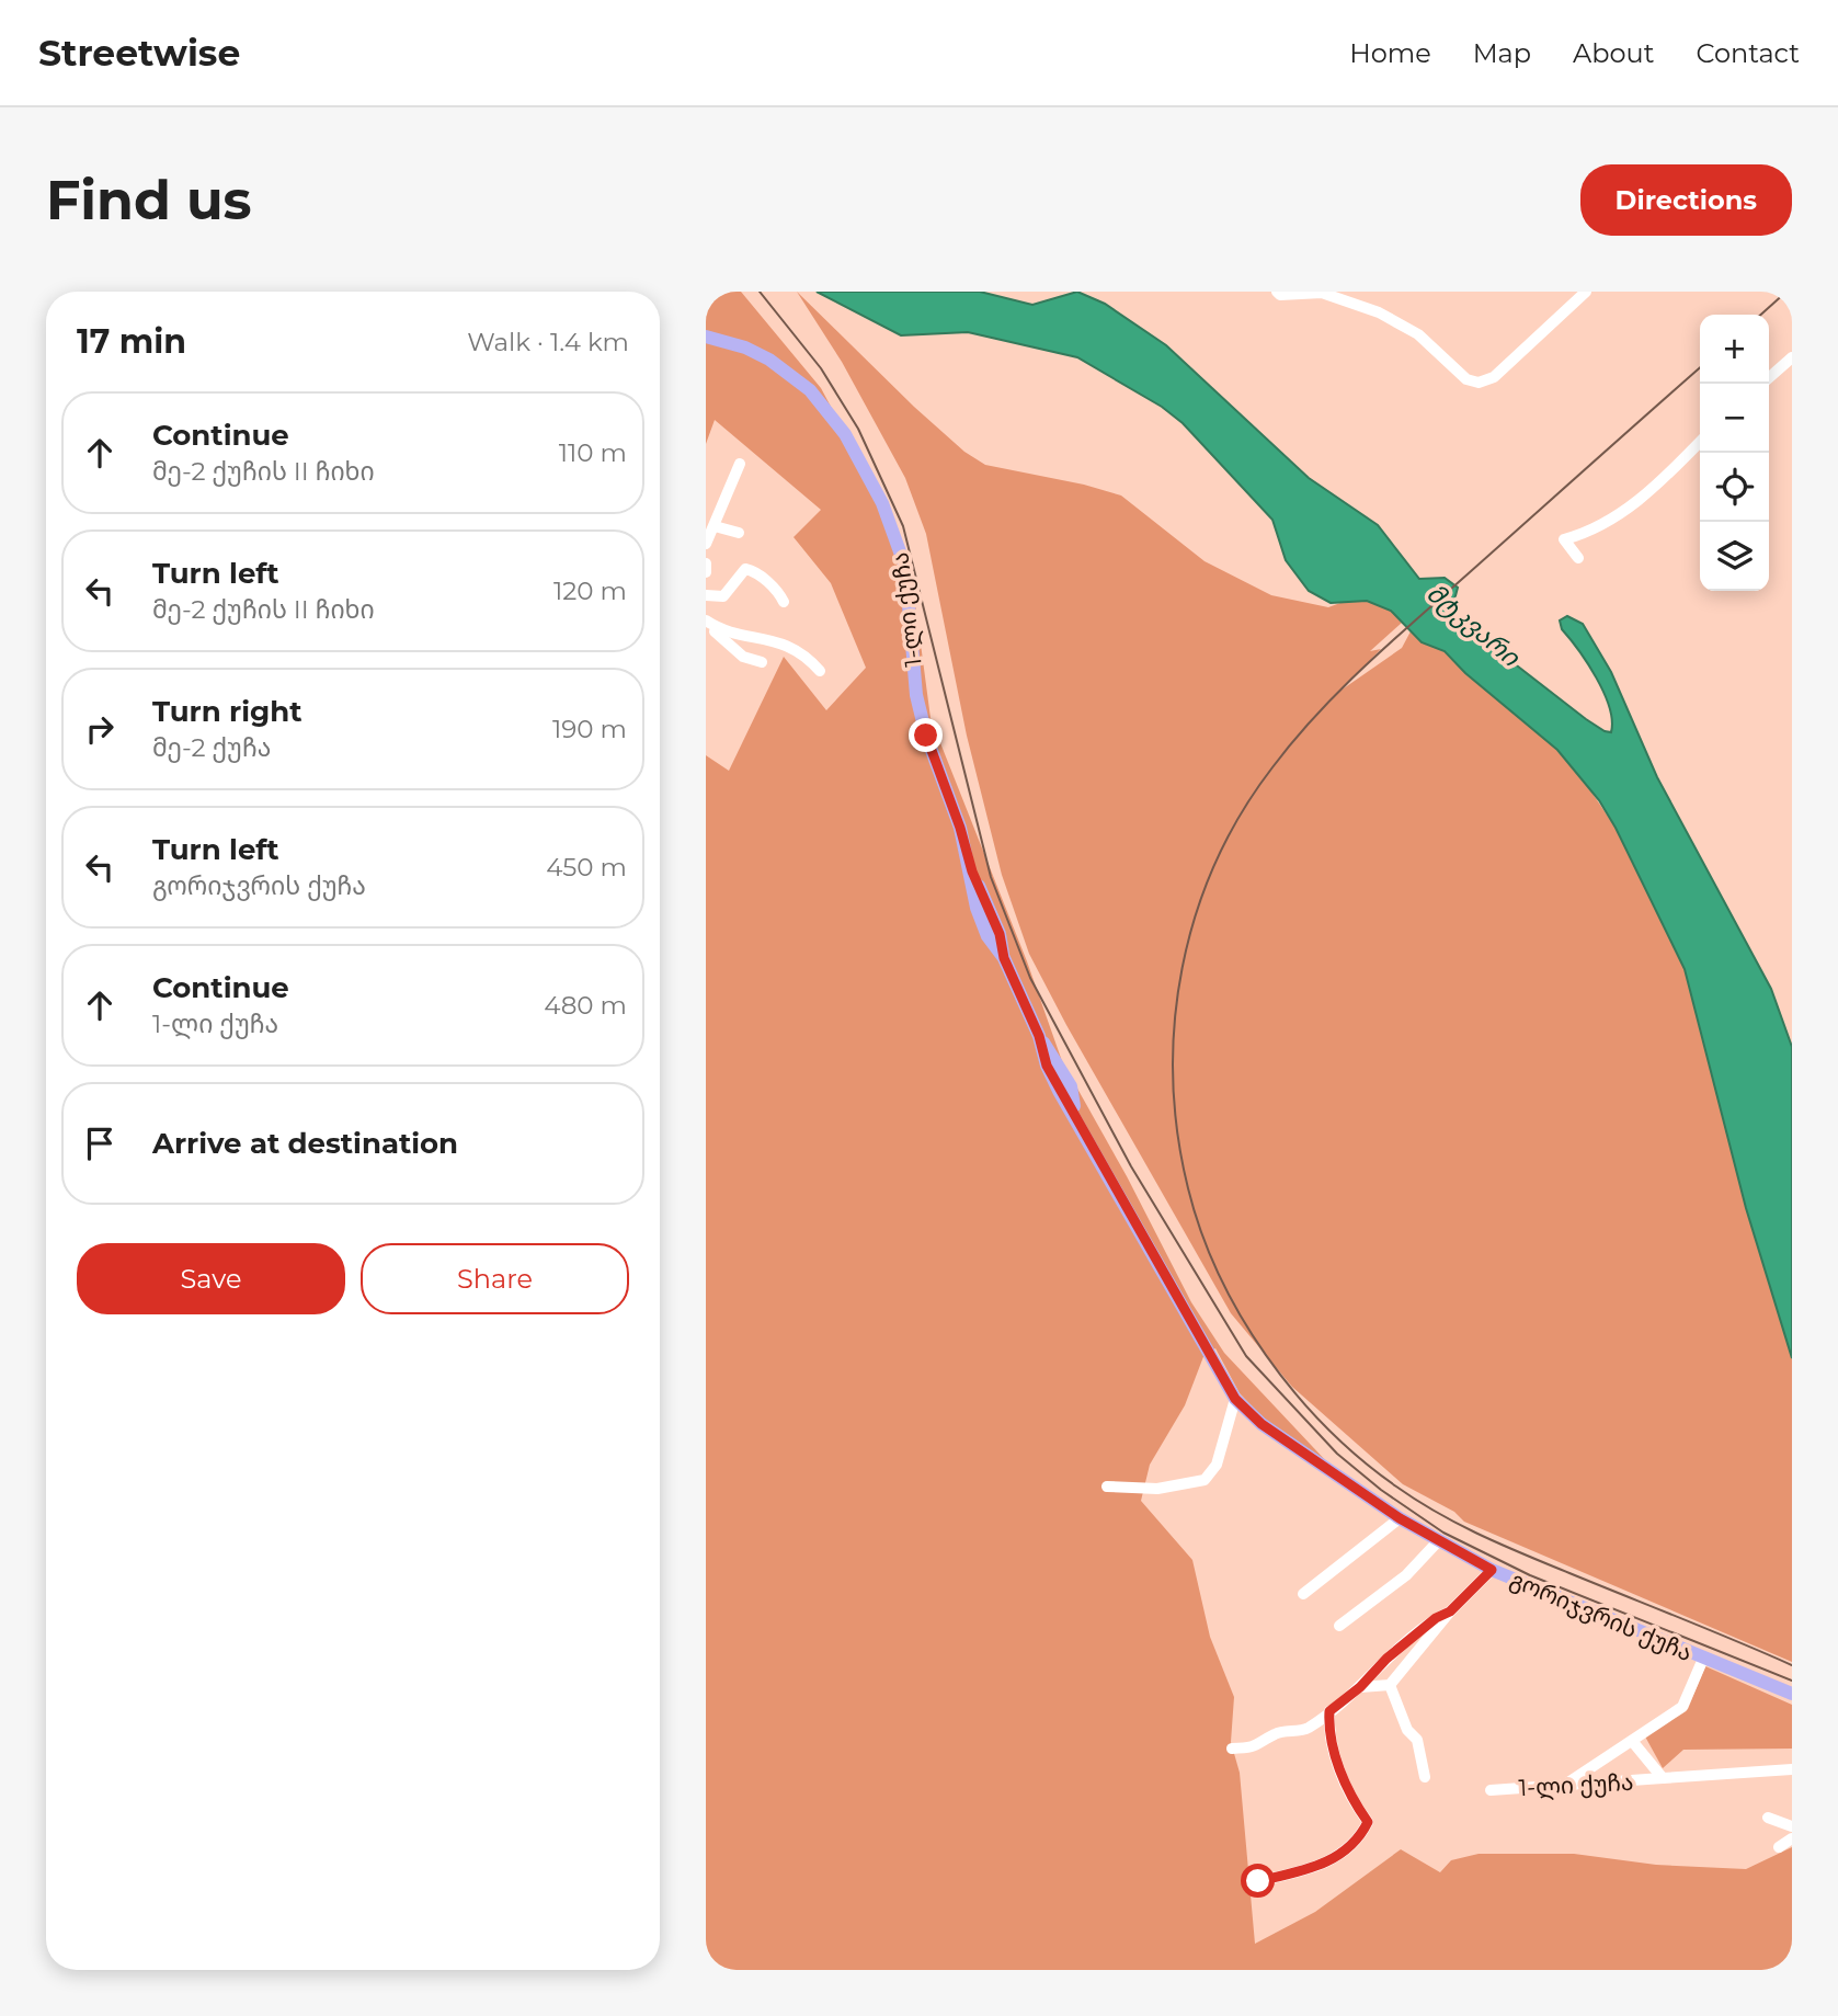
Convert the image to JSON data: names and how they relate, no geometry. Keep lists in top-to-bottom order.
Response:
{
  "streets": {
    "main road": ["1-ლი ქუჩა", "გორიჯვრის ქუჩა"]
  },
  "crossings": [
    ["1-ლი ქუჩა", "გორიჯვრის ქუჩა"]
  ],
  "water": ["მტკვარი"],
  "page": {
    "header": "Streetwise",
    "nav": [
      "Home",
      "Map",
      "About",
      "Contact"
    ],
    "buttons": [
      "Directions",
      ["Save", "Share"]
    ],
    "title": "Find us",
    "heading": ["17 min", "Walk · 1.4 km"],
    "map_buttons": ["+", "−"],
    "list": [
      ["Continue", "მე-2 ქუჩის II ჩიხი", "110 m"],
      ["Turn left", "მე-2 ქუჩის II ჩიხი", "120 m"],
      ["Turn right", "მე-2 ქუჩა", "190 m"],
      ["Turn left", "გორიჯვრის ქუჩა", "450 m"],
      ["Continue", "1-ლი ქუჩა", "480 m"],
      "Arrive at destination"
    ]
  }
}
